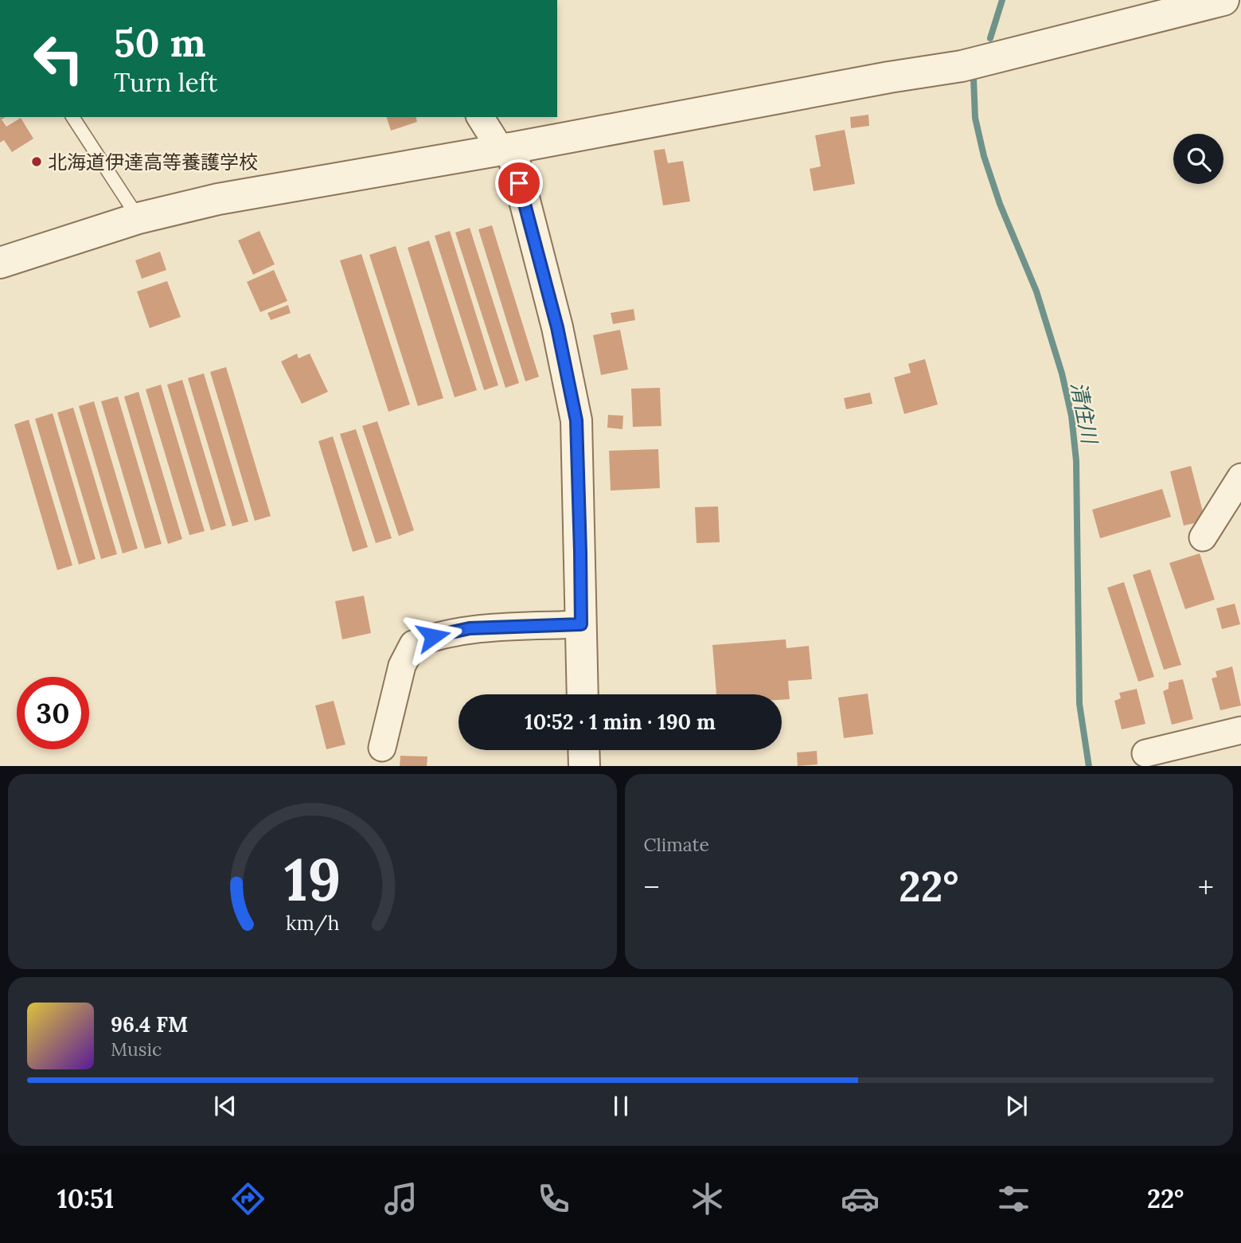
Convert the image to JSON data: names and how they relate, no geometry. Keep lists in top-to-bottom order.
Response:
{
  "water": ["清住川"],
  "places": ["北海道伊達高等養護学校"],
  "page": {
    "turn": ["50 m", "Turn left"],
    "limit": "30",
    "trip": "10:52 · 1 min · 190 m",
    "tile": "Climate",
    "heat": ["−", "22°", "+"],
    "song": ["96.4 FM", "Music"],
    "tabs": ["10:51", "22°"],
    "gauge": ["19", "km/h"]
  }
}
